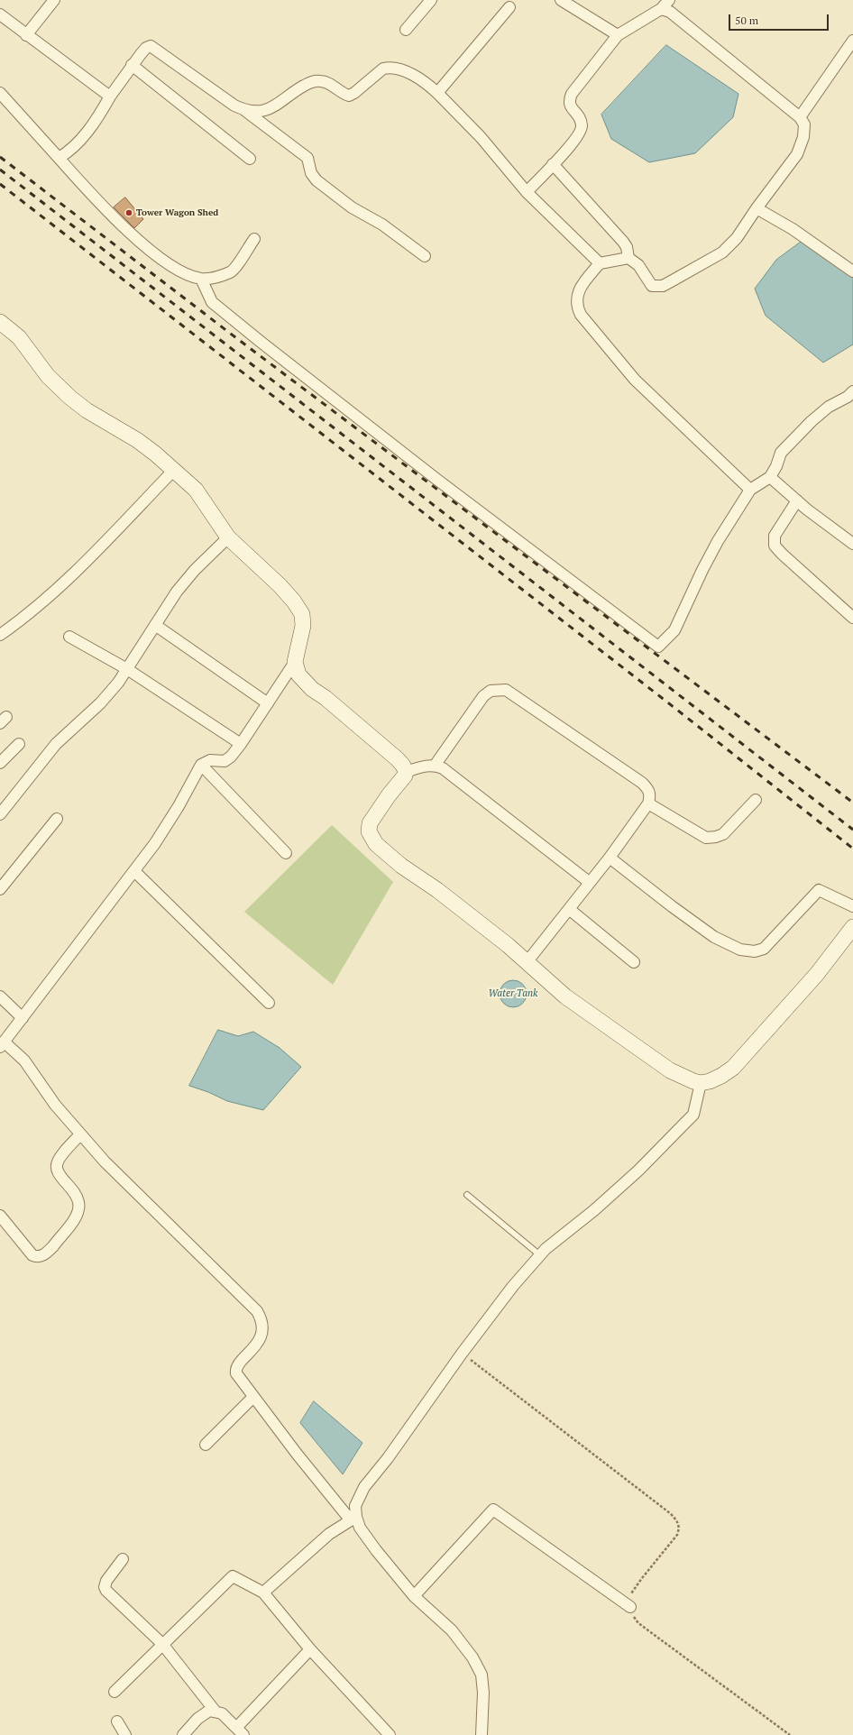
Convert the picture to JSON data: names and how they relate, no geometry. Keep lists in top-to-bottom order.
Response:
{
  "water": ["Water Tank"],
  "places": ["Tower Wagon Shed"],
  "scale_bar": "50 m"
}
